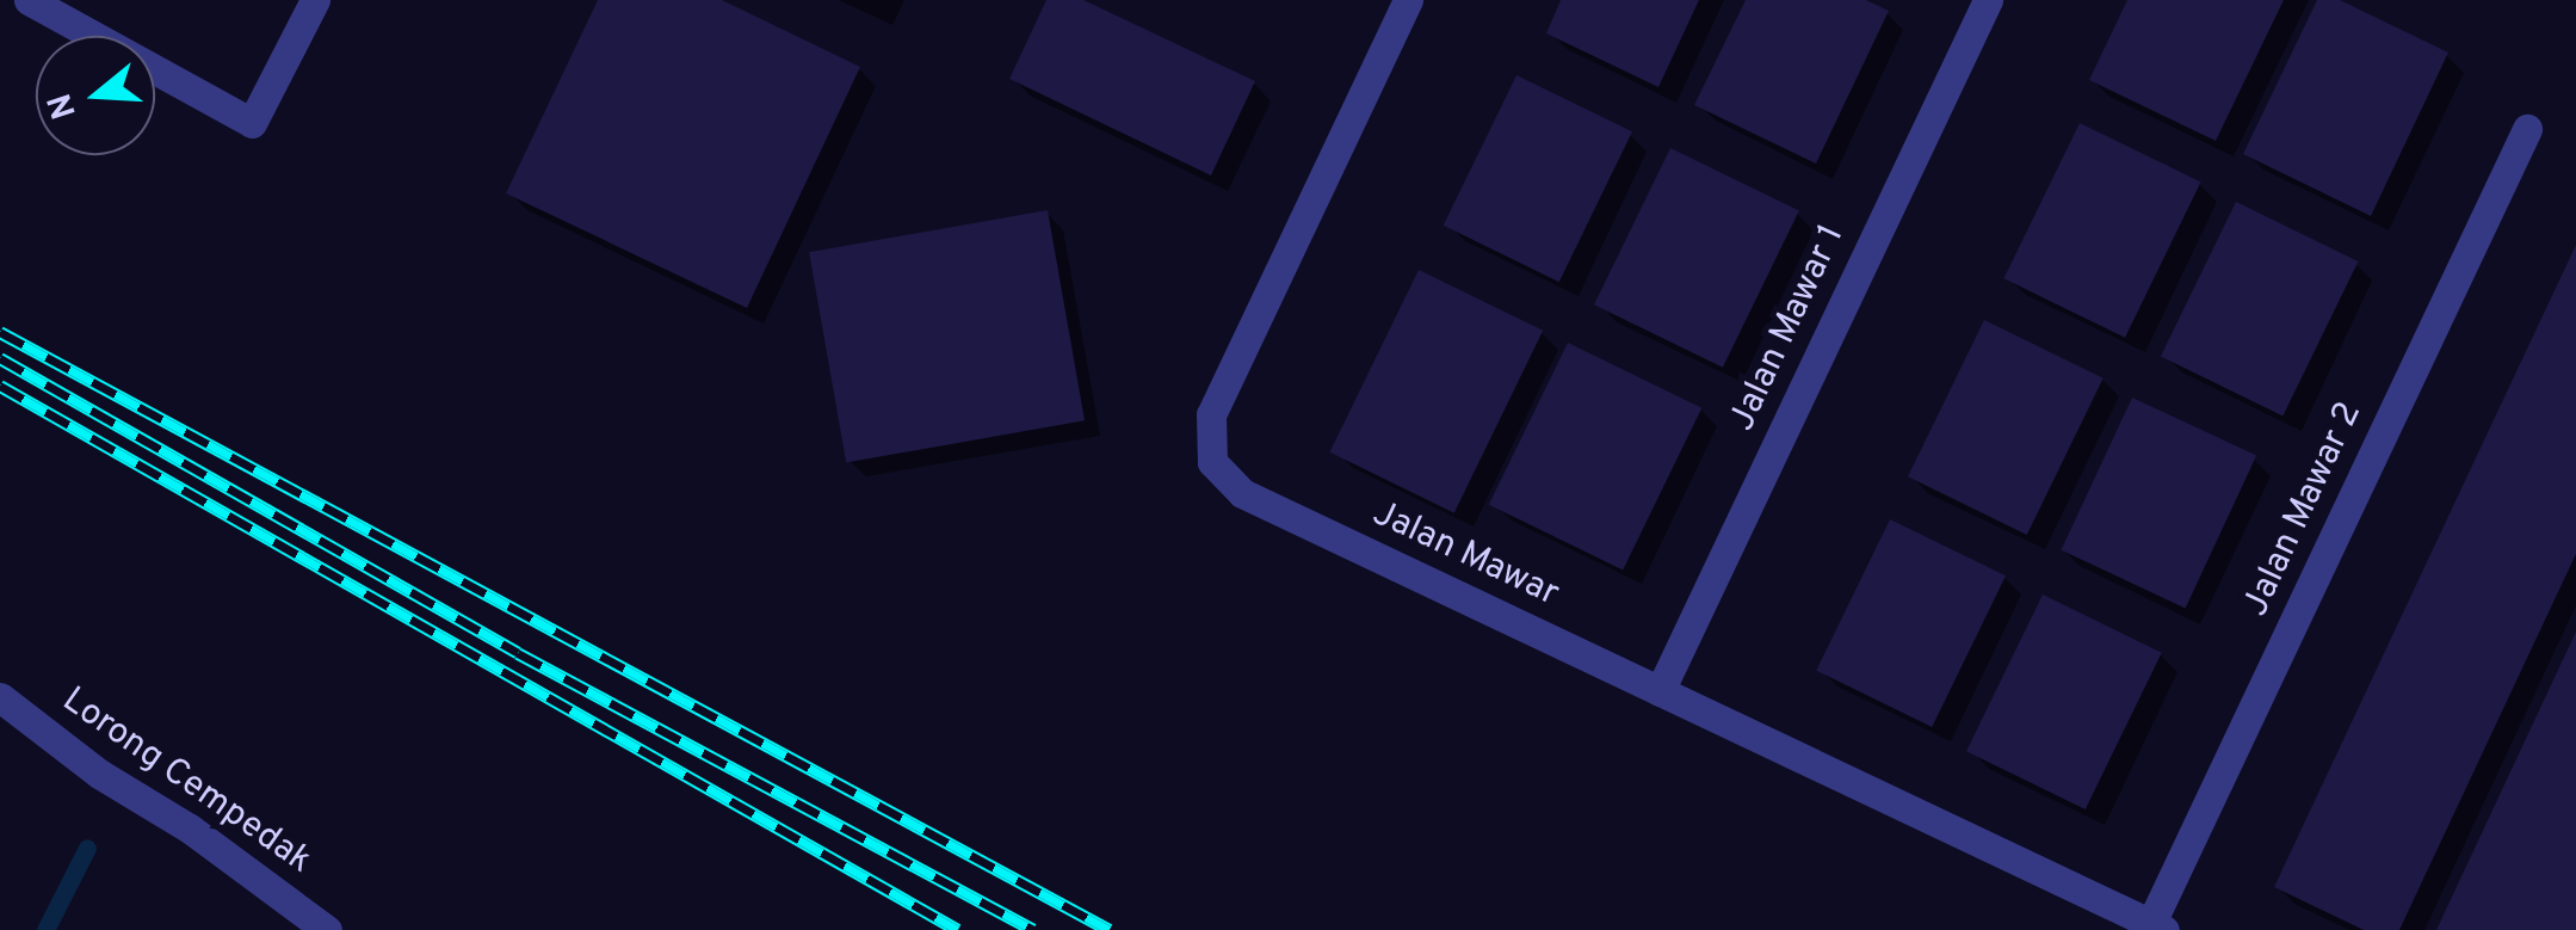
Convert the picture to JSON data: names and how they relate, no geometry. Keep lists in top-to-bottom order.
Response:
{
  "streets": {
    "street": [
      "Jalan Mawar 1",
      "Jalan Mawar 2",
      "Jalan Mawar",
      "Lorong Cempedak"
    ]
  },
  "crossings": [
    ["Jalan Mawar 1", "Jalan Mawar"],
    ["Jalan Mawar 2", "Jalan Mawar"]
  ],
  "north": "left"
}
